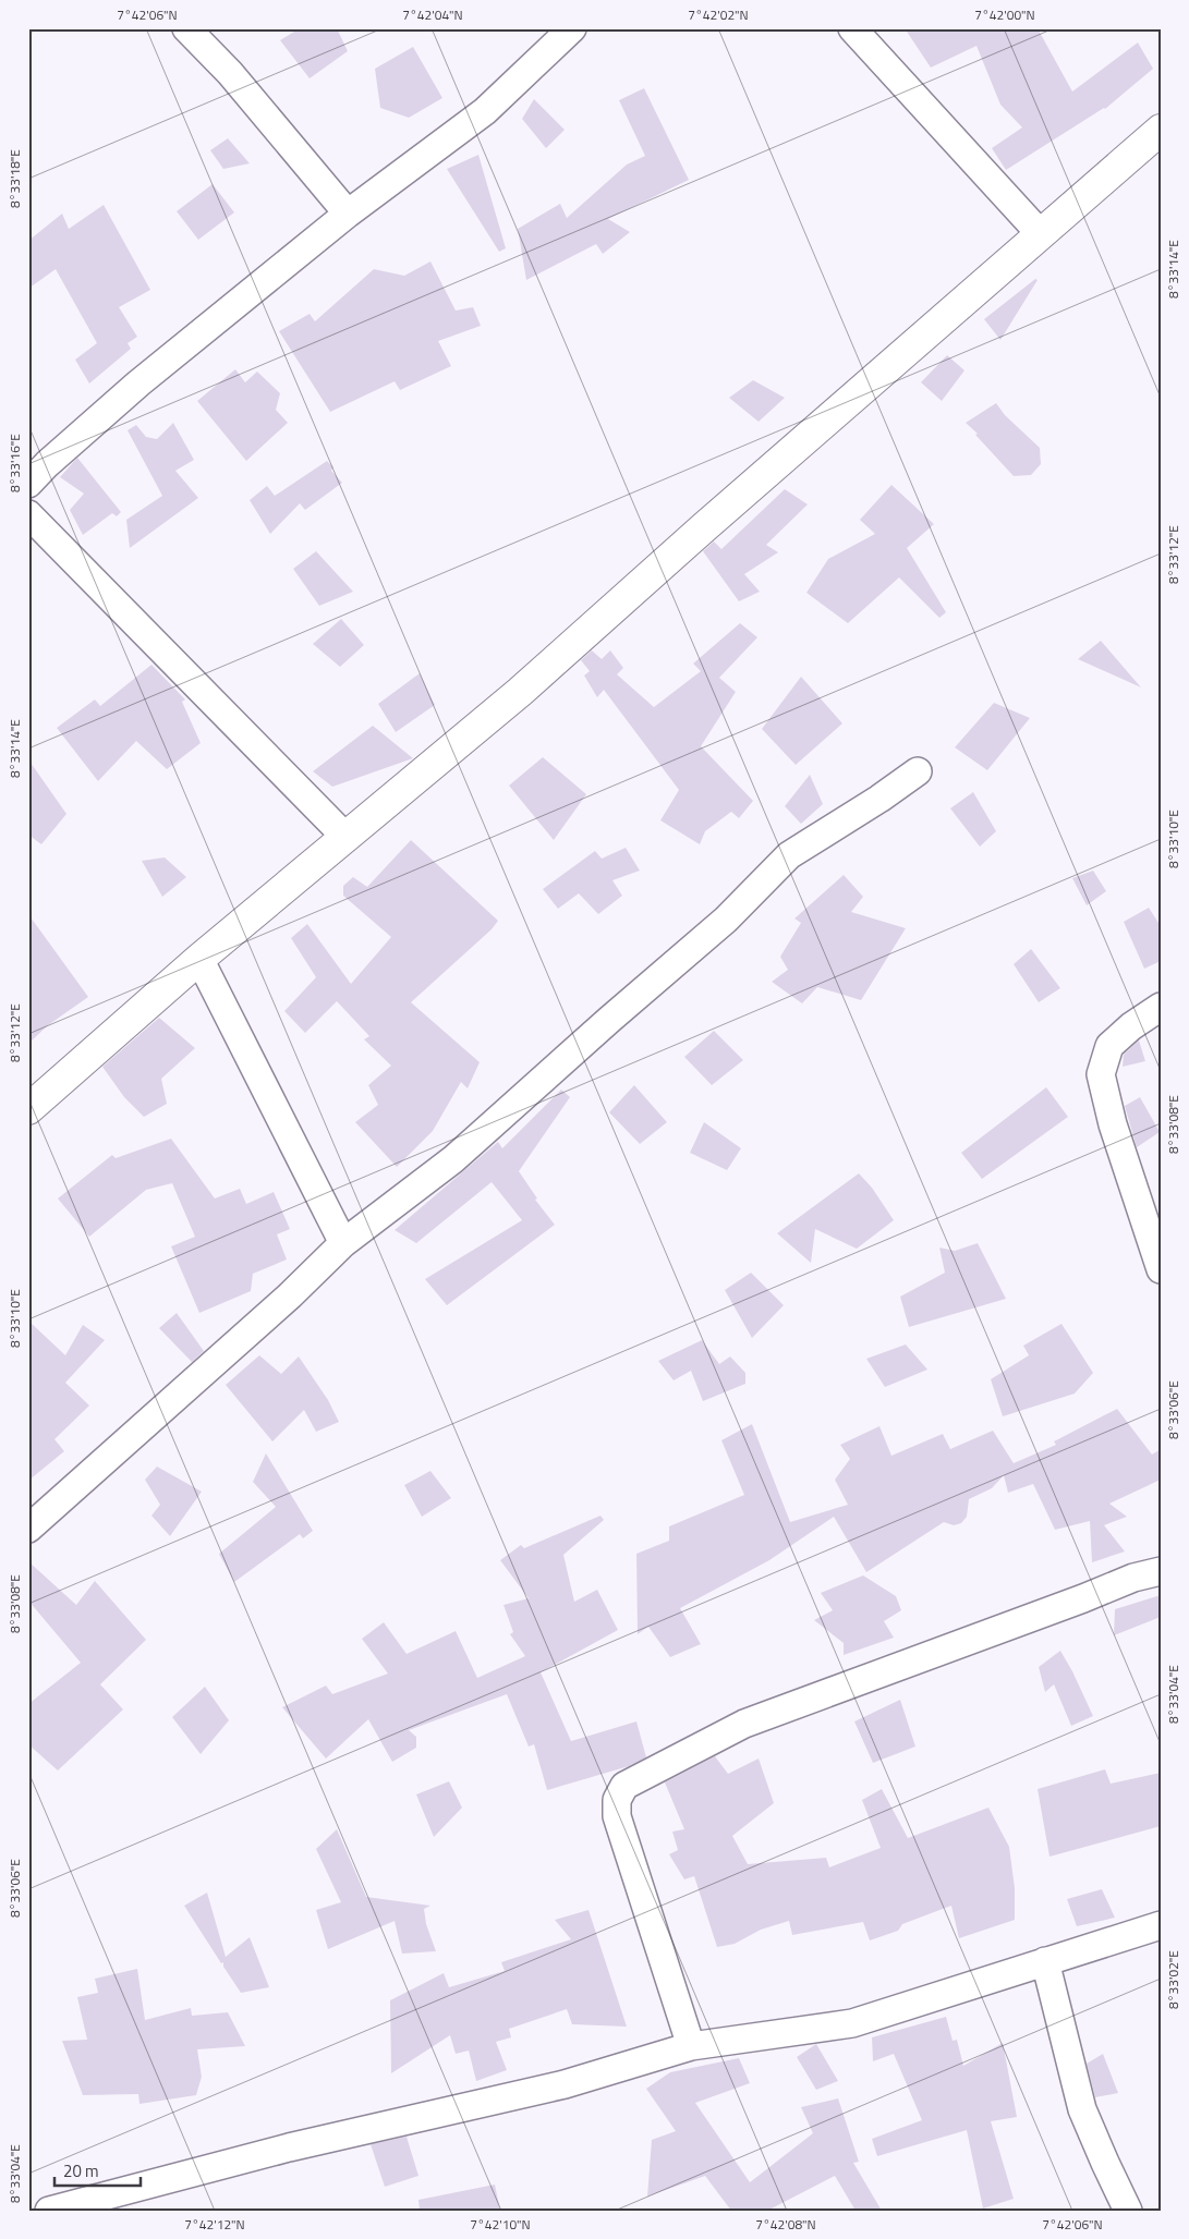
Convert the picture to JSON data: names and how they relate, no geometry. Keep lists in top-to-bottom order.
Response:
{
  "scale_bar": "20 m",
  "coordinates": [
    "7°42'06\"N",
    "7°42'04\"N",
    "7°42'02\"N",
    "7°42'00\"N",
    "8°33'18\"E",
    "8°33'14\"E",
    "8°33'16\"E",
    "8°33'12\"E",
    "8°33'10\"E",
    "8°33'08\"E",
    "8°33'06\"E",
    "8°33'04\"E",
    "8°33'02\"E",
    "7°42'12\"N",
    "7°42'10\"N",
    "7°42'08\"N"
  ]
}
